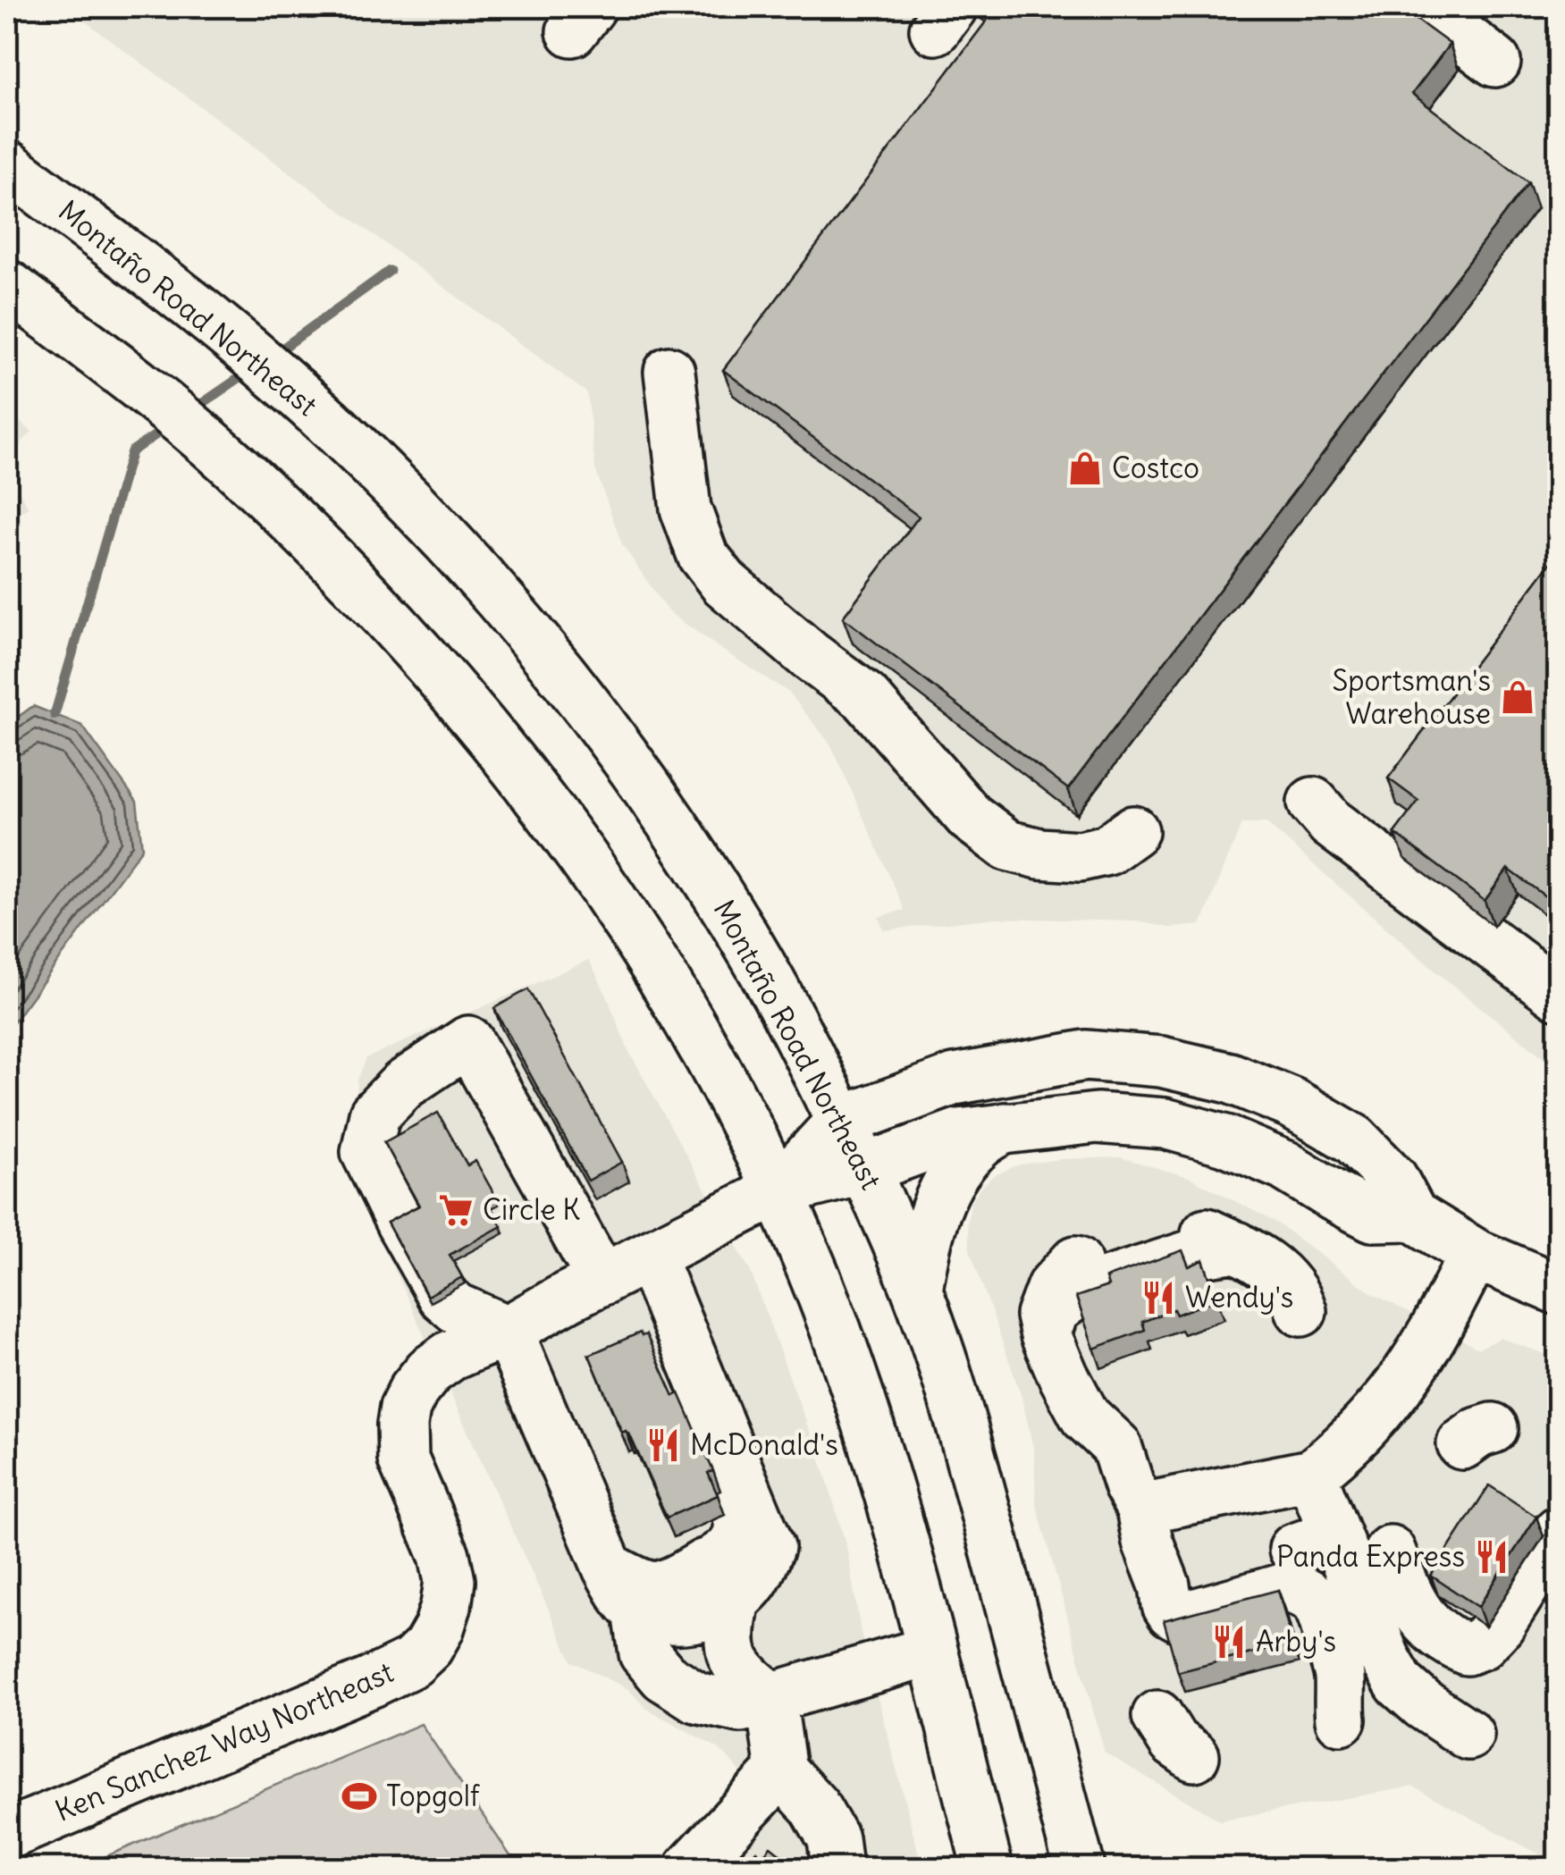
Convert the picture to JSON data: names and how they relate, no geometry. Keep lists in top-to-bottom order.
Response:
{
  "streets": {
    "main road": ["Montaño Road Northeast", "Ken Sanchez Way Northeast"]
  },
  "places": {
    "shop": ["Costco", "Sportsman's Warehouse"],
    "supermarket": ["Circle K"],
    "restaurant": [
      "Wendy's",
      "McDonald's",
      "Panda Express",
      "Arby's"
    ],
    "sports": ["Topgolf"]
  }
}
